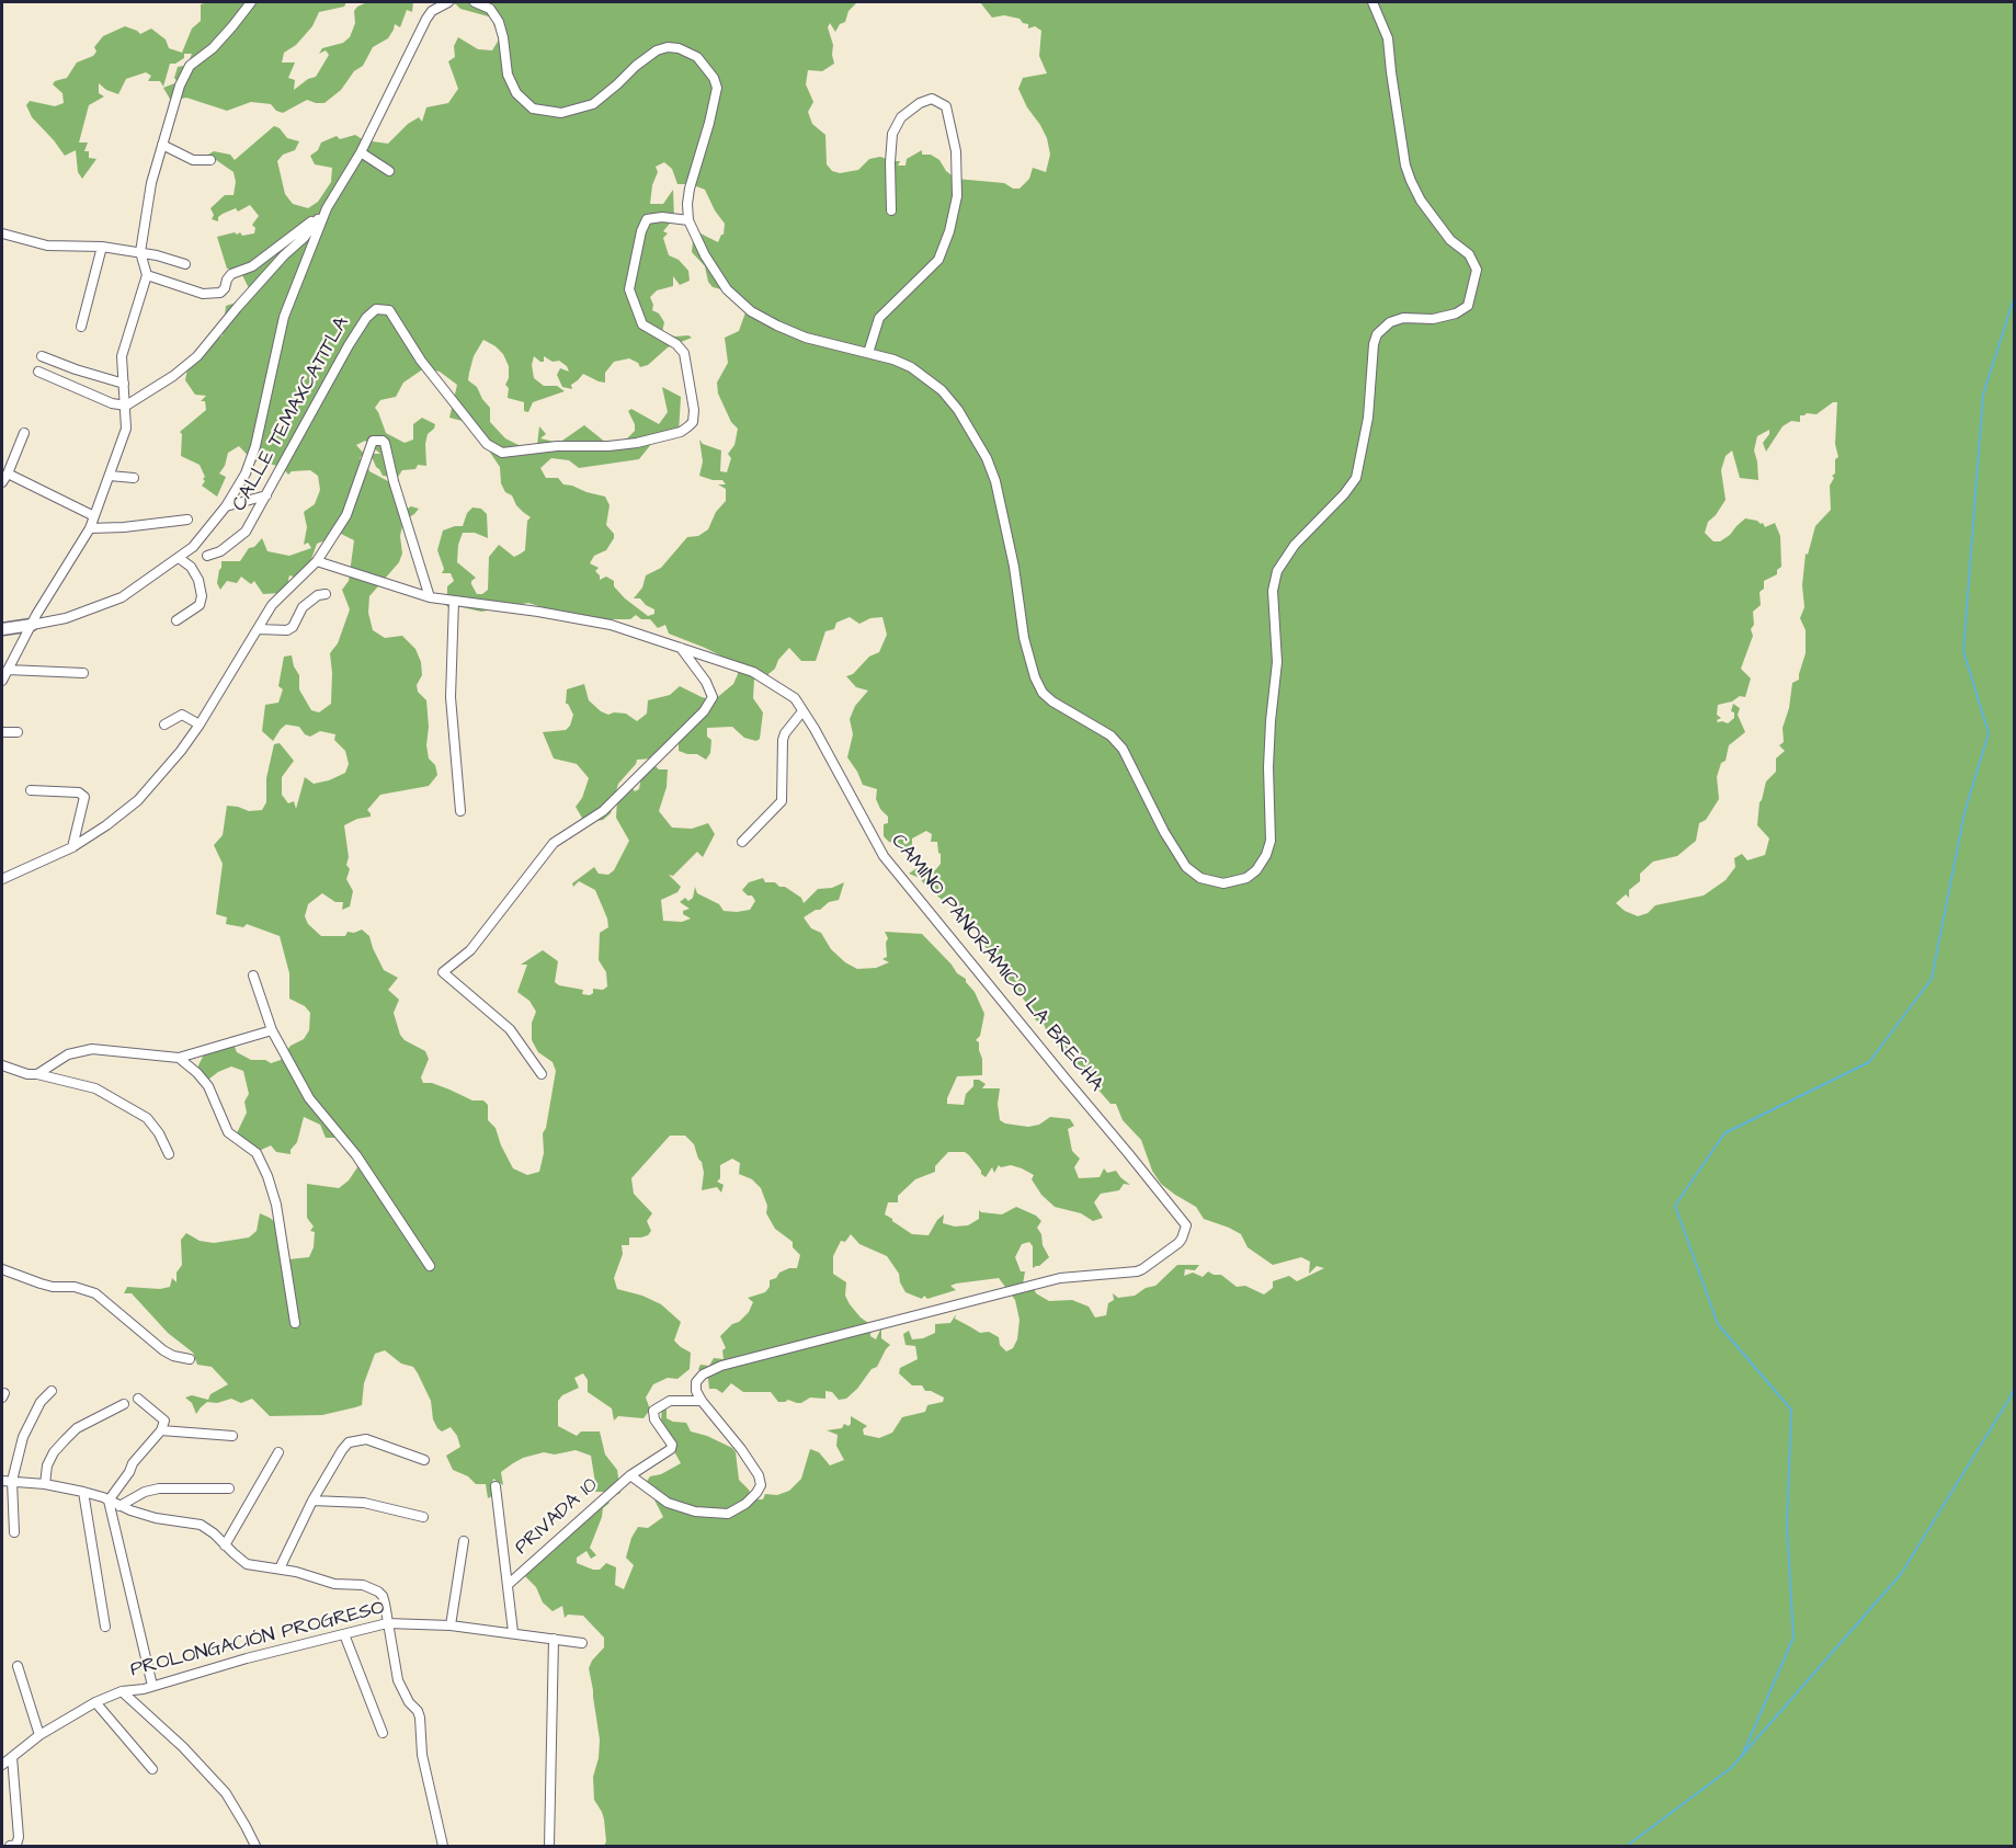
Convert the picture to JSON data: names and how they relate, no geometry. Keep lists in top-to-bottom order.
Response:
{
  "streets": {
    "street": [
      "CALLE TEMAXCATITLA",
      "CAMINO PANORÁMICO LA BRECHA",
      "PRIVADA 10",
      "PROLONGACIÓN PROGRESO"
    ]
  },
  "crossings": [
    ["CAMINO PANORÁMICO LA BRECHA", "PRIVADA 10"],
    ["PRIVADA 10", "PROLONGACIÓN PROGRESO"]
  ]
}
